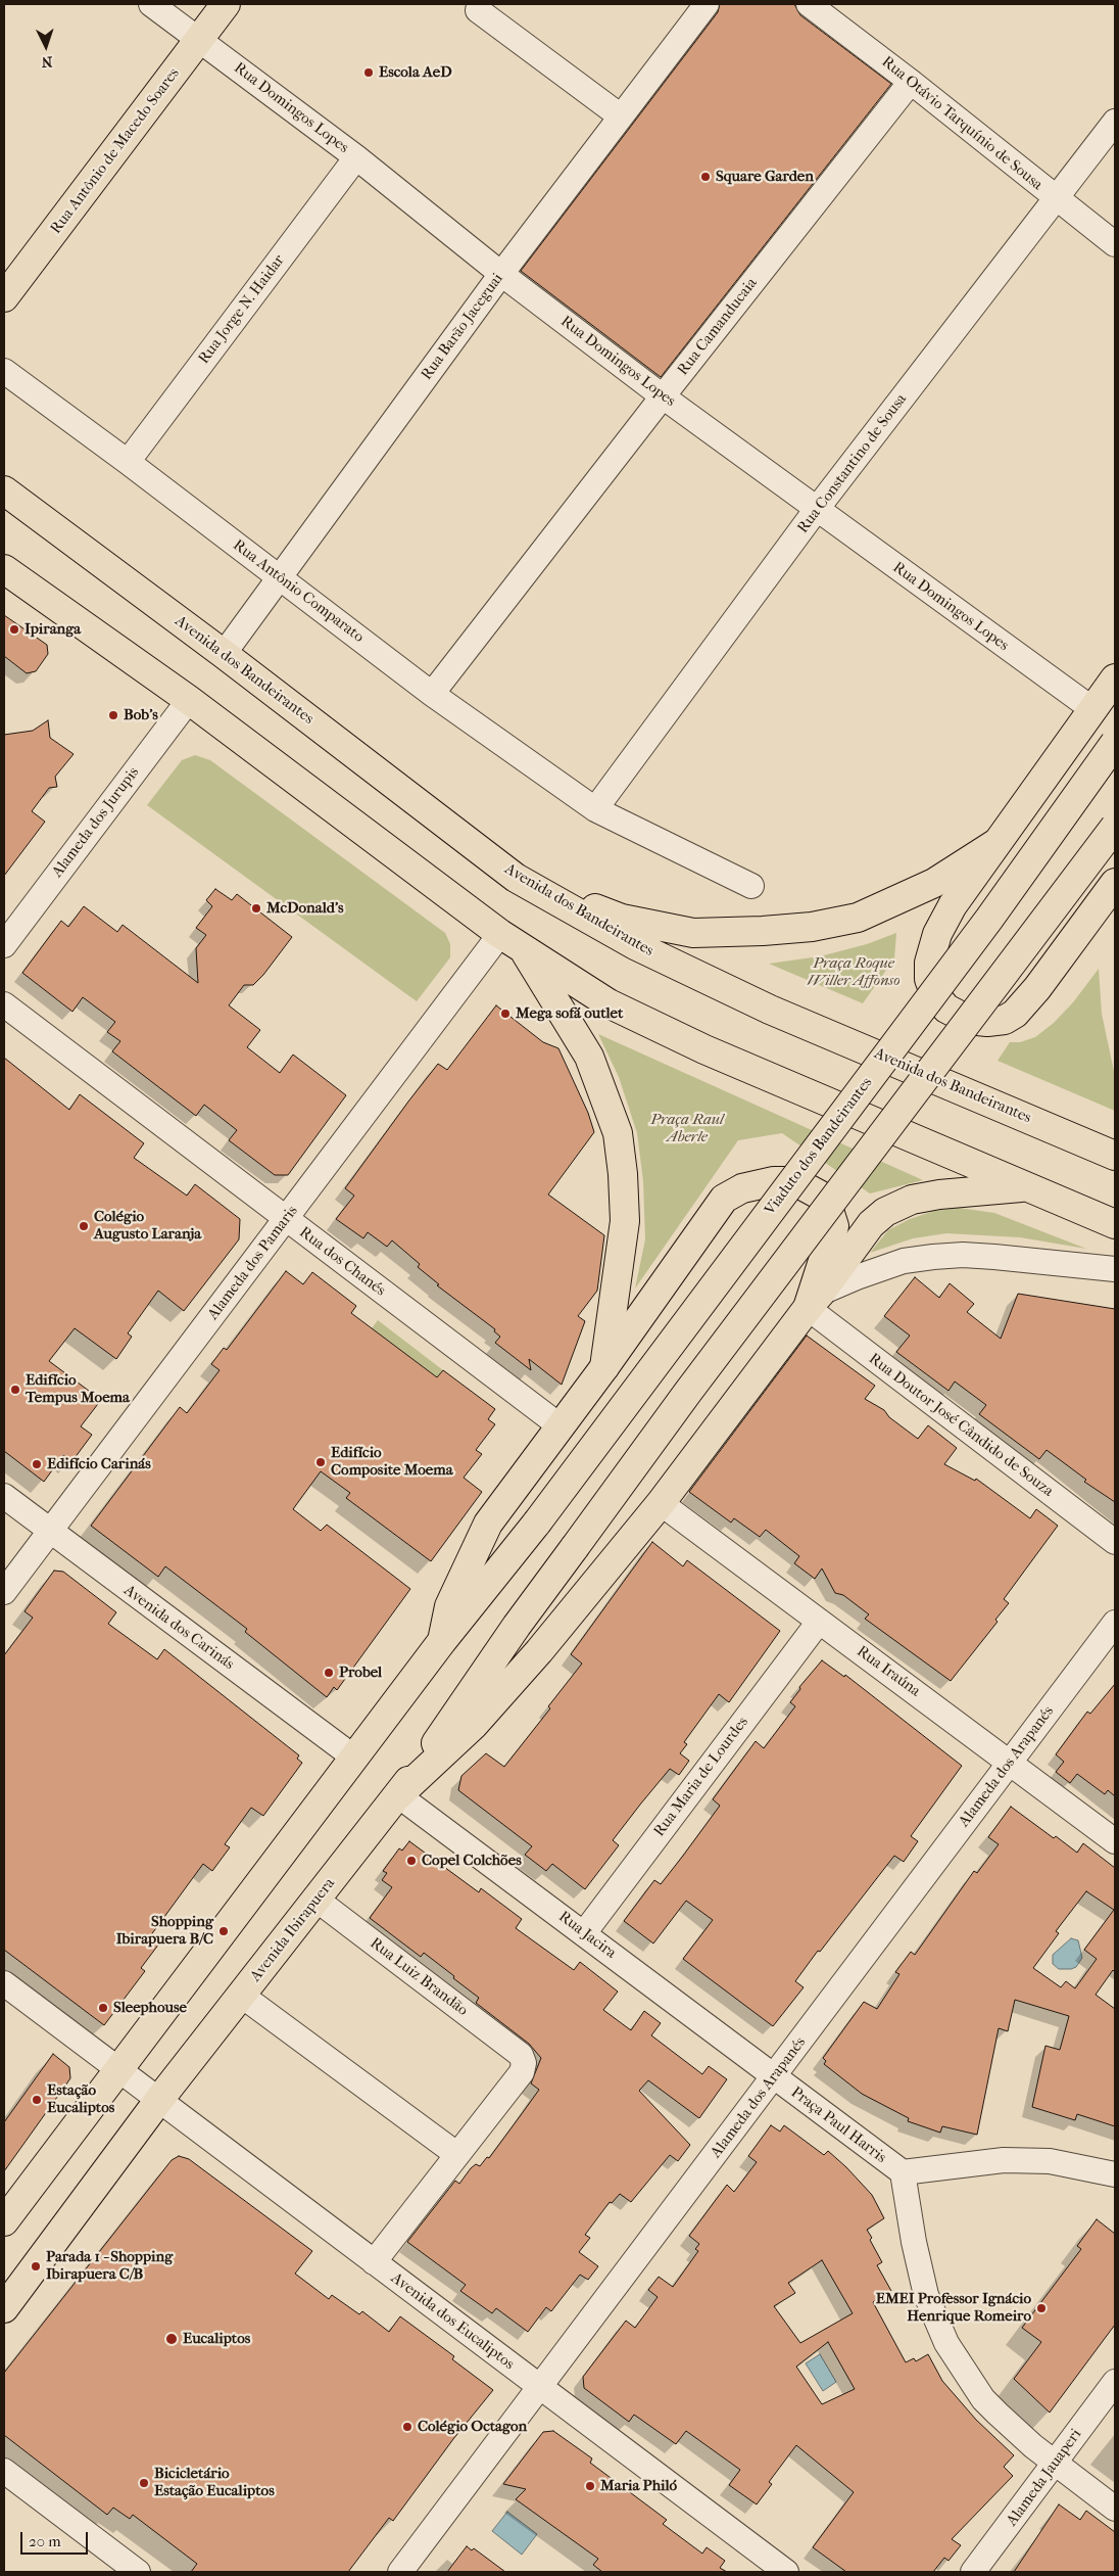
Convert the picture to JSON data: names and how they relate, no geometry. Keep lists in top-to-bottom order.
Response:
{
  "streets": {
    "main road": [
      "Rua Antônio de Macedo Soares",
      "Avenida dos Bandeirantes",
      "Viaduto dos Bandeirantes",
      "Avenida Ibirapuera"
    ],
    "street": [
      "Rua Domingos Lopes",
      "Rua Otávio Tarquínio de Sousa",
      "Rua Jorge N. Haidar",
      "Rua Barão Jaceguai",
      "Rua Camanducaia",
      "Rua Constantino de Sousa",
      "Rua Antônio Comparato",
      "Alameda dos Jurupis",
      "Rua dos Chanés",
      "Alameda dos Pamaris",
      "Rua Doutor José Cândido de Souza",
      "Avenida dos Carinás",
      "Rua Iraúna",
      "Alameda dos Arapanés",
      "Rua Maria de Lourdes",
      "Rua Jacira",
      "Rua Luiz Brandão",
      "Praça Paul Harris",
      "Avenida dos Eucaliptos",
      "Alameda Jauaperi"
    ]
  },
  "crossings": [
    ["Rua Domingos Lopes", "Rua Antônio de Macedo Soares"],
    ["Rua Domingos Lopes", "Rua Jorge N. Haidar"],
    ["Rua Domingos Lopes", "Rua Barão Jaceguai"],
    ["Rua Domingos Lopes", "Rua Camanducaia"],
    ["Rua Domingos Lopes", "Rua Constantino de Sousa"],
    ["Rua Otávio Tarquínio de Sousa", "Rua Camanducaia"],
    ["Rua Otávio Tarquínio de Sousa", "Rua Constantino de Sousa"],
    ["Rua Jorge N. Haidar", "Rua Antônio Comparato"],
    ["Rua Barão Jaceguai", "Rua Antônio Comparato"],
    ["Rua Barão Jaceguai", "Avenida dos Bandeirantes"],
    ["Rua Camanducaia", "Rua Antônio Comparato"],
    ["Rua Constantino de Sousa", "Rua Antônio Comparato"],
    ["Rua dos Chanés", "Alameda dos Pamaris"],
    ["Alameda dos Pamaris", "Avenida dos Carinás"],
    ["Rua Iraúna", "Alameda dos Arapanés"],
    ["Rua Iraúna", "Rua Maria de Lourdes"],
    ["Alameda dos Arapanés", "Rua Jacira"],
    ["Alameda dos Arapanés", "Praça Paul Harris"],
    ["Alameda dos Arapanés", "Avenida dos Eucaliptos"],
    ["Rua Maria de Lourdes", "Rua Jacira"],
    ["Avenida Ibirapuera", "Rua Jacira"],
    ["Avenida Ibirapuera", "Rua Luiz Brandão"],
    ["Avenida Ibirapuera", "Avenida dos Eucaliptos"],
    ["Rua Jacira", "Praça Paul Harris"],
    ["Praça Paul Harris", "Alameda Jauaperi"]
  ],
  "parks": ["Praça Roque Willer Affonso", "Praça Raul Aberle"],
  "places": [
    "Escola AeD",
    "Square Garden",
    "Ipiranga",
    "Bob's",
    "McDonald's",
    "Mega sofá outlet",
    "Colégio Augusto Laranja",
    "Edifício Tempus Moema",
    "Edifício Composite Moema",
    "Edifício Carinás",
    "Probel",
    "Copel Colchões",
    "Shopping Ibirapuera B/C",
    "Sleephouse",
    "Estação Eucaliptos",
    "Parada 1 - Shopping Ibirapuera C/B",
    "EMEI Professor Ignácio Henrique Romeiro",
    "Eucaliptos",
    "Colégio Octagon",
    "Bicicletário Estação Eucaliptos",
    "Maria Philó"
  ],
  "scale_bar": "20 m",
  "north": "bottom"
}
